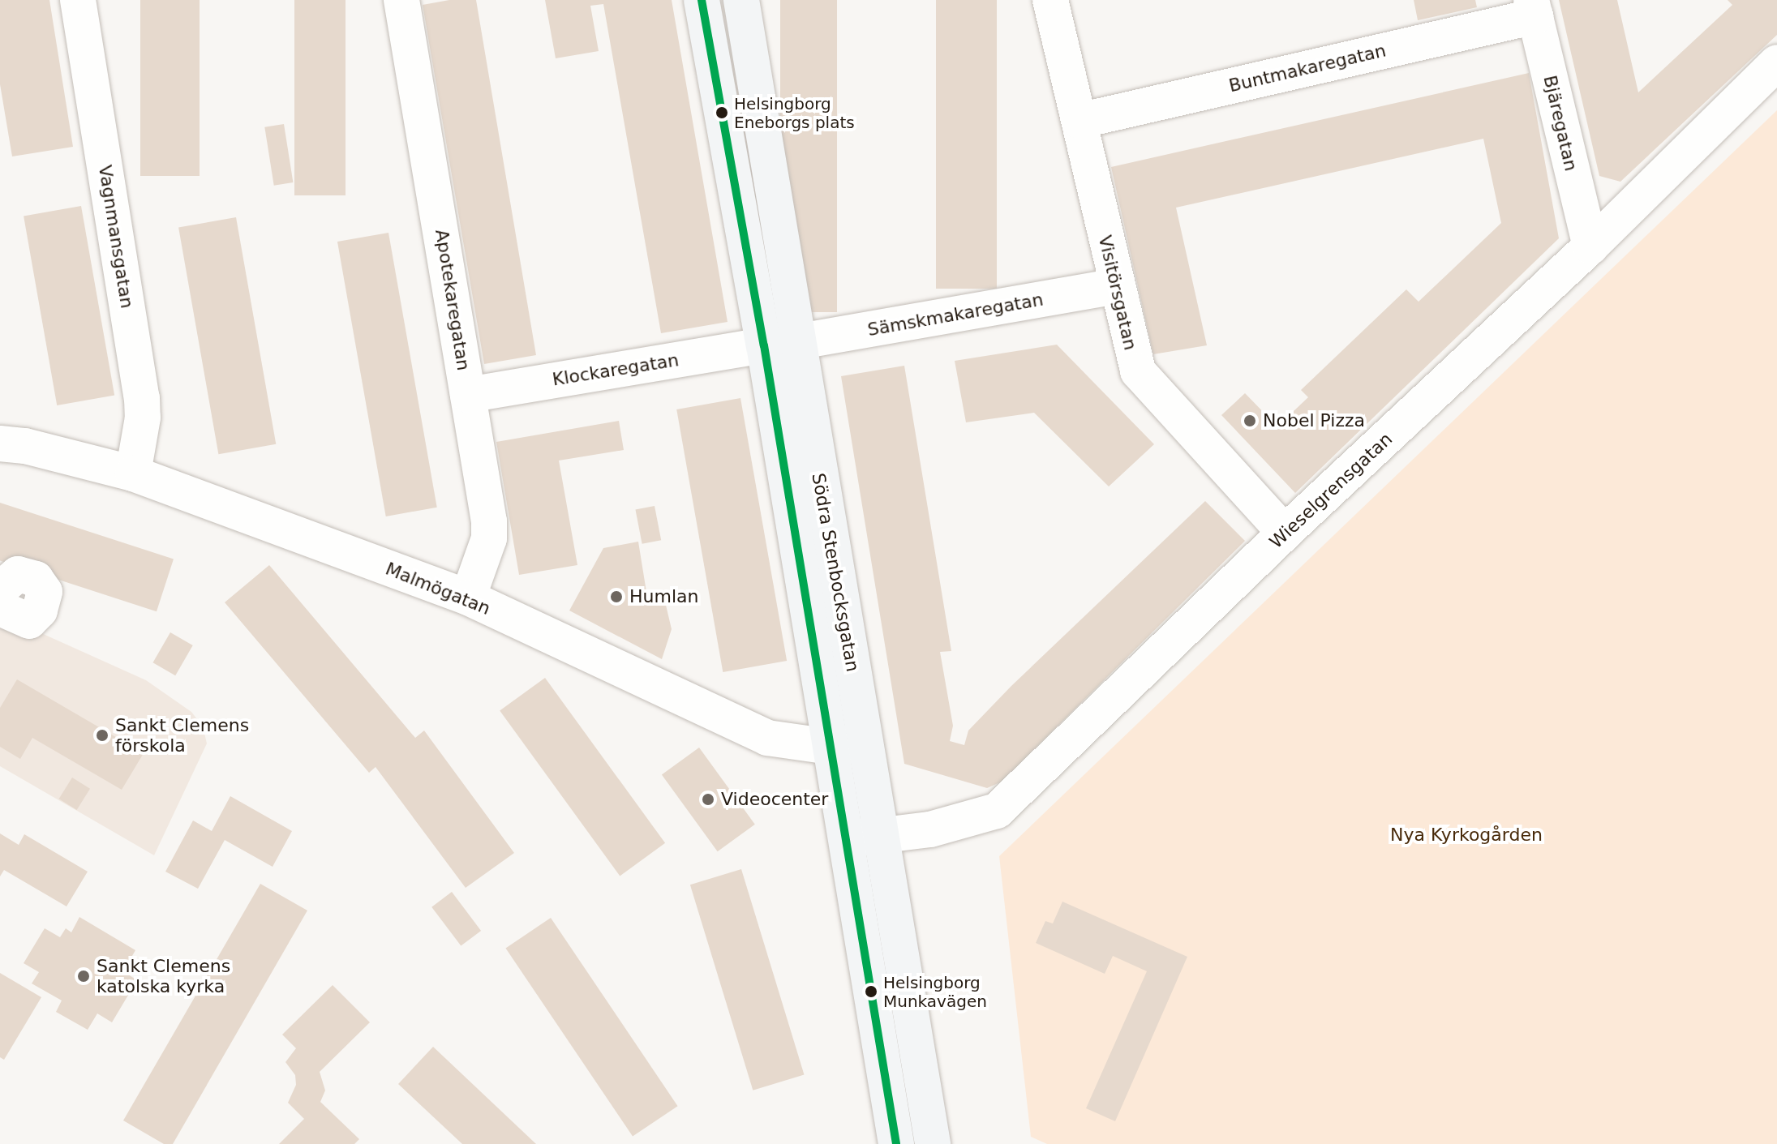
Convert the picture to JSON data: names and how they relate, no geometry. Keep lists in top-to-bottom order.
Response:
{
  "streets": {
    "main road": ["Södra Stenbocksgatan"],
    "street": [
      "Buntmakaregatan",
      "Bjäregatan",
      "Vagnmansgatan",
      "Visitörsgatan",
      "Apotekaregatan",
      "Sämskmakaregatan",
      "Klockaregatan",
      "Wieselgrensgatan",
      "Malmögatan"
    ]
  },
  "crossings": [
    ["Buntmakaregatan", "Bjäregatan"],
    ["Buntmakaregatan", "Visitörsgatan"],
    ["Bjäregatan", "Wieselgrensgatan"],
    ["Vagnmansgatan", "Malmögatan"],
    ["Visitörsgatan", "Sämskmakaregatan"],
    ["Visitörsgatan", "Wieselgrensgatan"],
    ["Apotekaregatan", "Klockaregatan"],
    ["Apotekaregatan", "Malmögatan"],
    ["Sämskmakaregatan", "Klockaregatan"],
    ["Sämskmakaregatan", "Södra Stenbocksgatan"],
    ["Klockaregatan", "Södra Stenbocksgatan"],
    ["Wieselgrensgatan", "Södra Stenbocksgatan"],
    ["Södra Stenbocksgatan", "Malmögatan"]
  ],
  "parks": ["Nya Kyrkogården"],
  "places": [
    "Helsingborg Eneborgs plats",
    "Nobel Pizza",
    "Humlan",
    "Sankt Clemens förskola",
    "Videocenter",
    "Sankt Clemens katolska kyrka",
    "Helsingborg Munkavägen"
  ]
}
